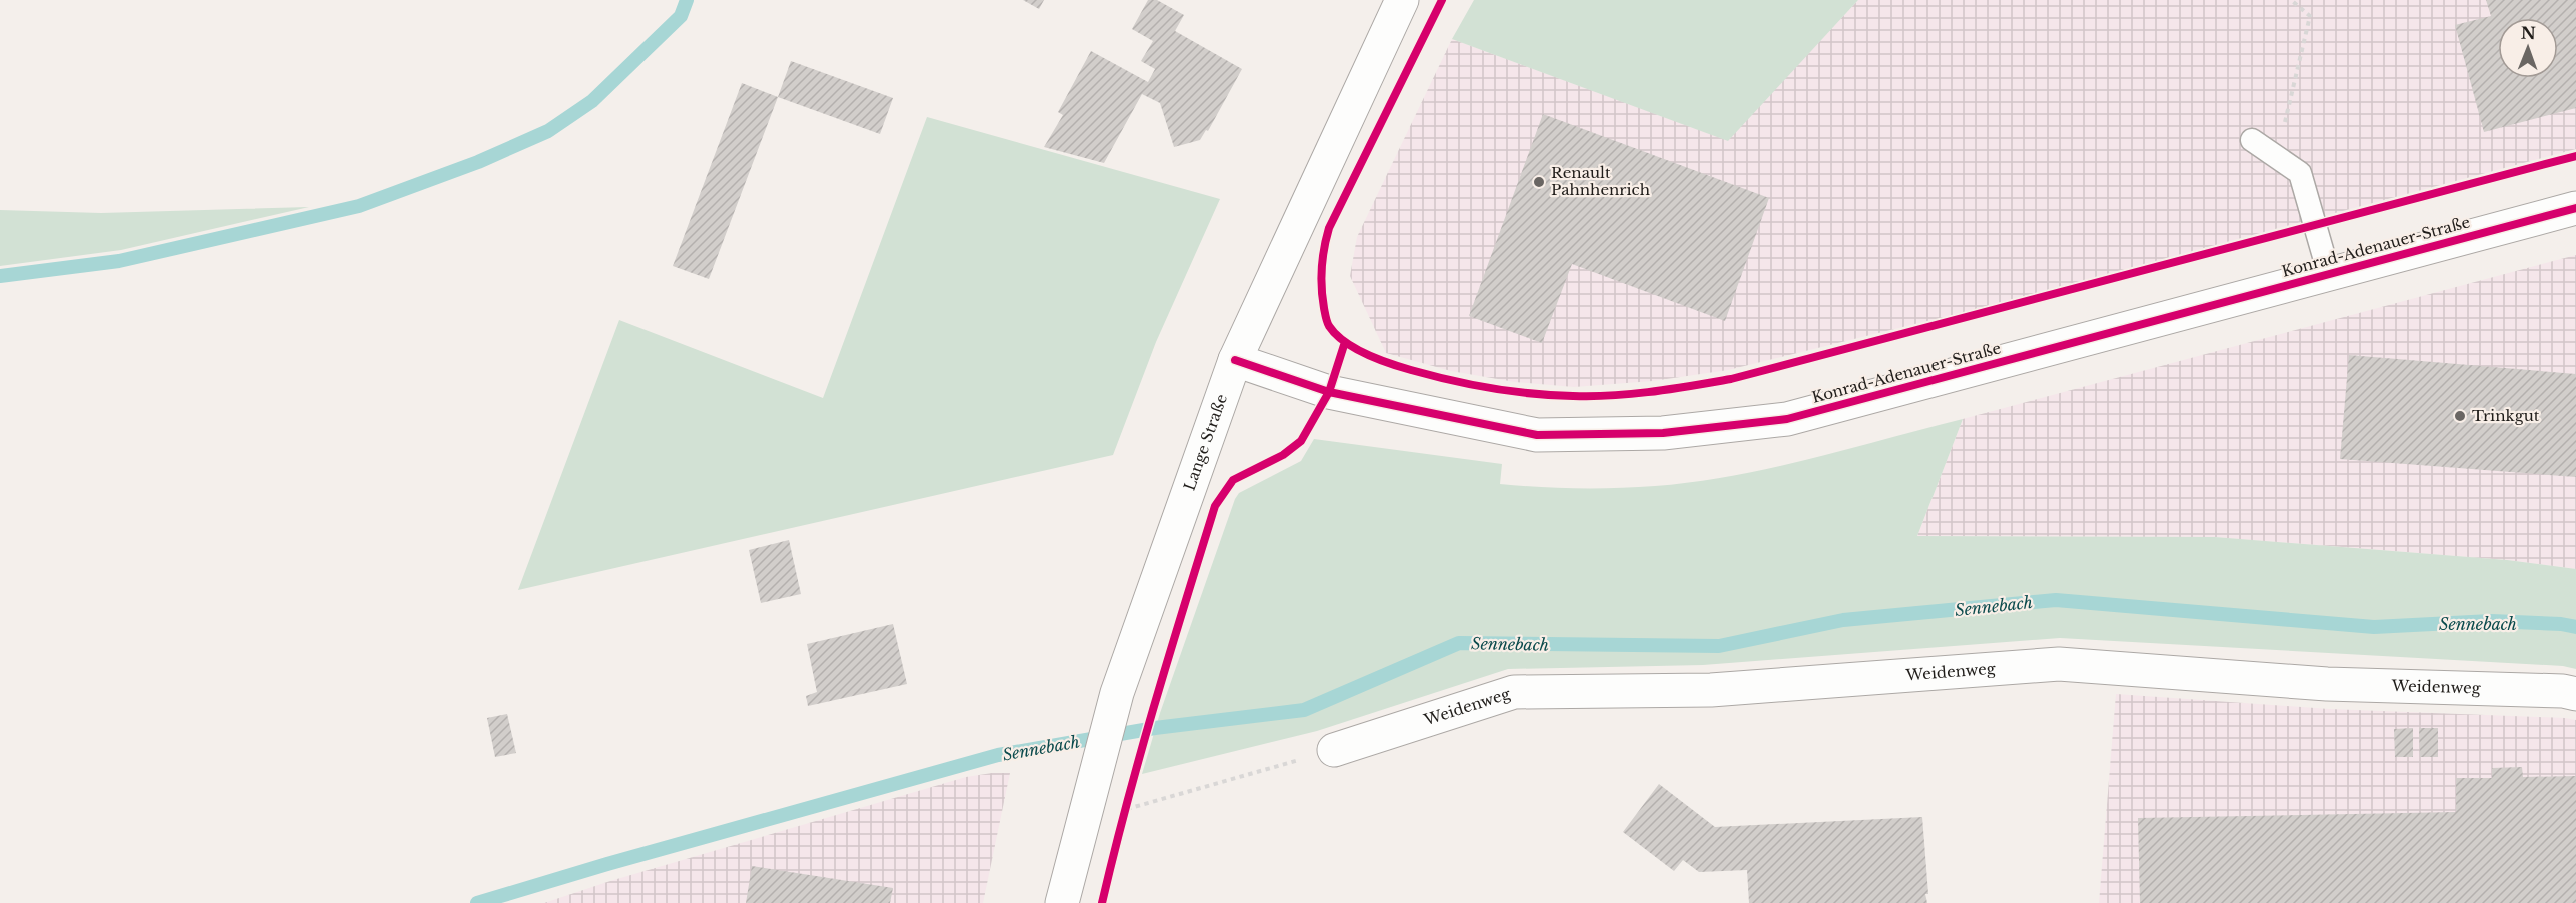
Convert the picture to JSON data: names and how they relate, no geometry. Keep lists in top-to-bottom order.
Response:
{
  "streets": {
    "street": ["Konrad-Adenauer-Straße", "Lange Straße", "Weidenweg"]
  },
  "crossings": [
    ["Konrad-Adenauer-Straße", "Lange Straße"]
  ],
  "water": ["Sennebach"],
  "places": ["Renault Pahnhenrich", "Trinkgut"],
  "north": "top"
}
